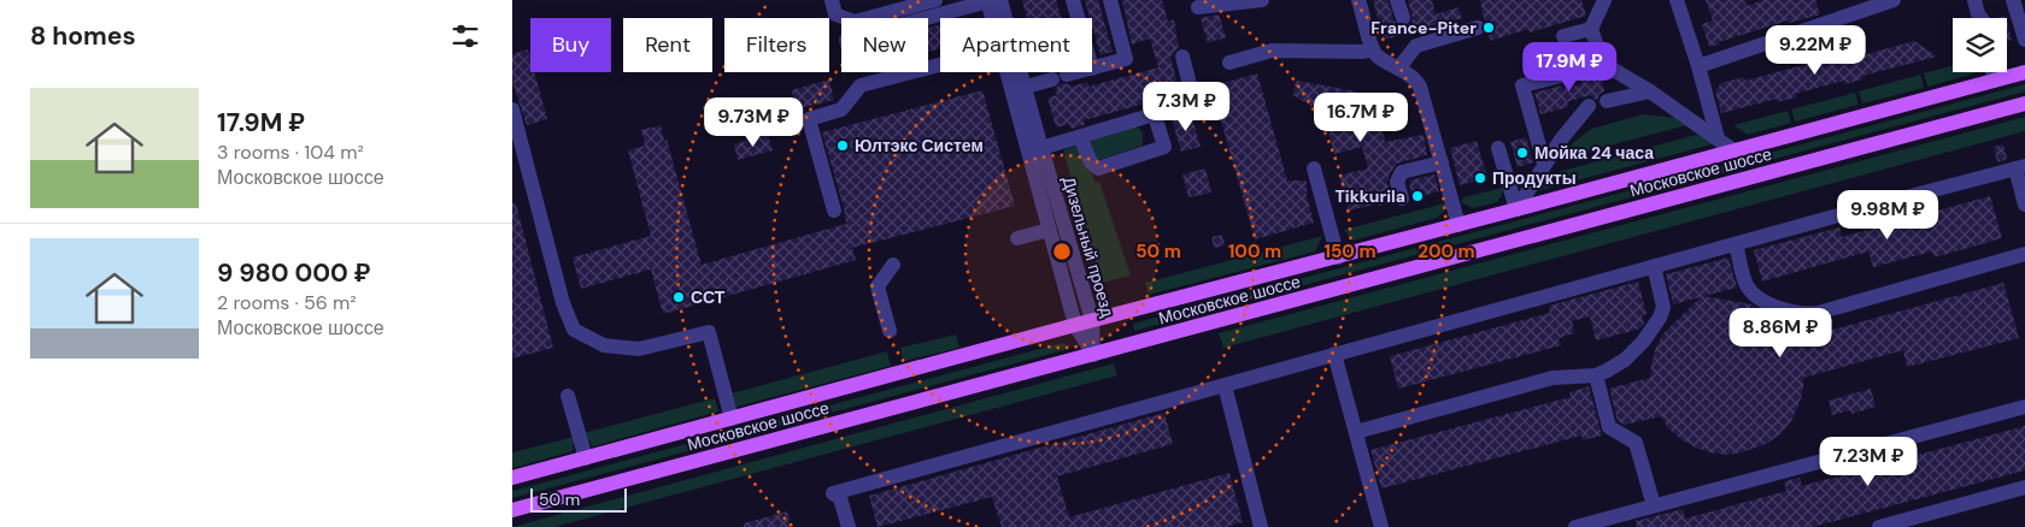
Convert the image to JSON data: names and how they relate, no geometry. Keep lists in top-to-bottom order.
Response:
{
  "streets": {
    "main road": ["Московское шоссе"],
    "street": ["Дизельный проезд"]
  },
  "crossings": [
    ["Московское шоссе", "Дизельный проезд"]
  ],
  "places": [
    "France-Piter",
    "Юлтэкс Систем",
    "Мойка 24 часа",
    "Продукты",
    "Tikkurila",
    "ССТ"
  ],
  "scale_bar": "50 m",
  "page": {
    "heading": "8 homes",
    "chip": [
      "Buy",
      "Rent",
      "Filters",
      "New",
      "Apartment"
    ],
    "price": [
      "9.22M ₽",
      "17.9M ₽",
      "7.3M ₽",
      "16.7M ₽",
      "9.73M ₽",
      "9.98M ₽",
      "8.86M ₽",
      "7.23M ₽"
    ],
    "list": [
      {
        "name": "17.9M ₽",
        "note": "3 rooms · 104 m² · Московское шоссе"
      },
      {
        "name": "9 980 000 ₽",
        "note": "2 rooms · 56 m² · Московское шоссе"
      }
    ],
    "scale": "50 m"
  },
  "rings": [
    "50 m",
    "100 m",
    "150 m",
    "200 m"
  ]
}
